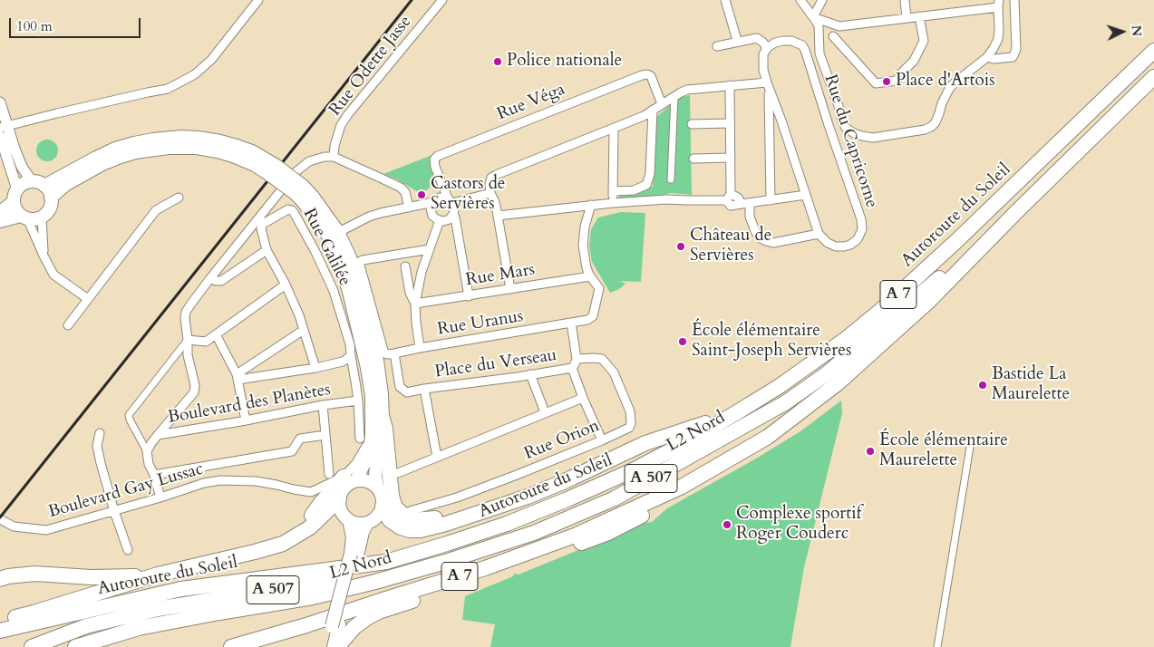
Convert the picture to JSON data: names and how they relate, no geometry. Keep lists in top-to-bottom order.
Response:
{
  "streets": {
    "highway": [
      "Autoroute du Soleil",
      "A 7",
      "L2 Nord",
      "A 507"
    ],
    "street": [
      "Rue Odette Jasse",
      "Rue Véga",
      "Rue du Capricorne",
      "Rue Galilée",
      "Rue Mars",
      "Rue Uranus",
      "Place du Verseau",
      "Boulevard des Planètes",
      "Rue Orion",
      "Boulevard Gay Lussac"
    ]
  },
  "crossings": [
    ["Autoroute du Soleil", "L2 Nord"],
    ["Rue Galilée", "Boulevard des Planètes"],
    ["Rue Mars", "Rue Uranus"],
    ["A 7", "L2 Nord"],
    ["Rue Uranus", "Place du Verseau"]
  ],
  "places": [
    "Police nationale",
    "Place d'Artois",
    "Castors de Servières",
    "Château de Servières",
    "École élémentaire Saint-Joseph Servières",
    "Bastide La Maurelette",
    "École élémentaire Maurelette",
    "Complexe sportif Roger Couderc"
  ],
  "scale_bar": "100 m",
  "north": "right"
}
